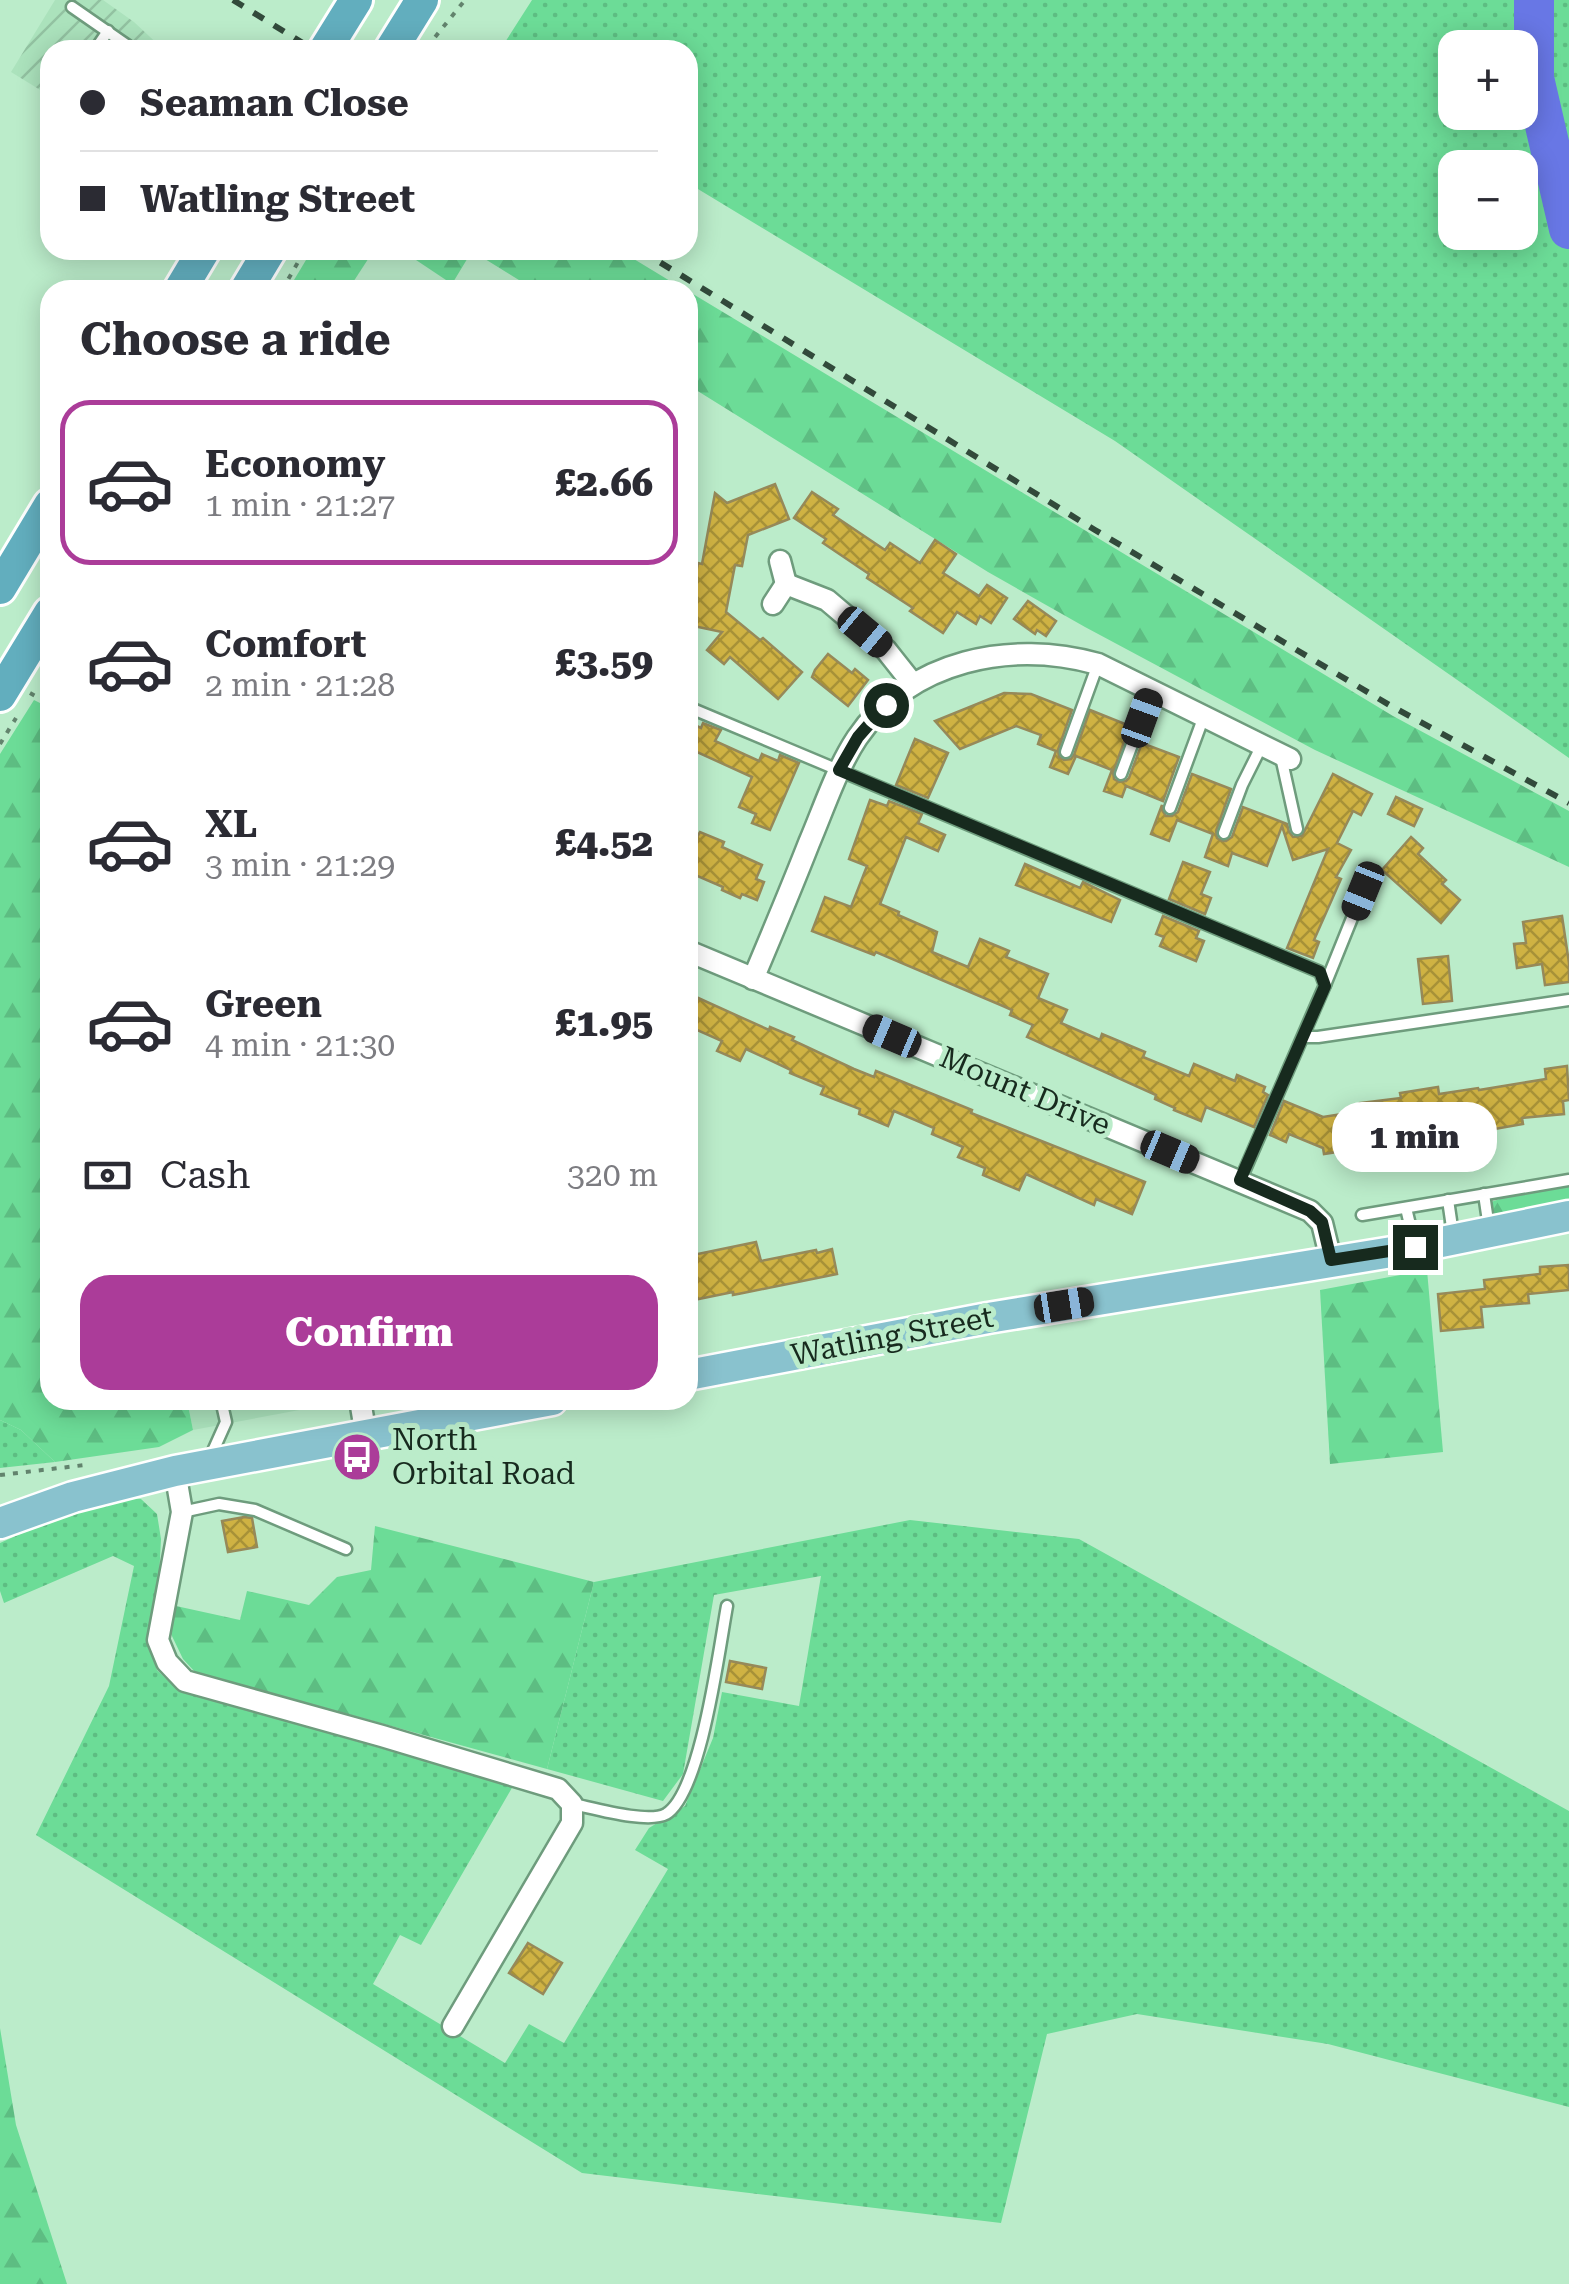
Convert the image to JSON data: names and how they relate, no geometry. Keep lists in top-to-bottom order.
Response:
{
  "streets": {
    "main road": ["Watling Street"],
    "street": ["Mount Drive"]
  },
  "crossings": [
    ["Mount Drive", "Watling Street"]
  ],
  "places": {
    "bus stop": ["North Orbital Road"]
  },
  "page": {
    "map_buttons": ["+", "−"],
    "banner": ["Seaman Close", "Watling Street"],
    "heading": "Choose a ride",
    "list": [
      {
        "name": "Economy",
        "note": "1 min · 21:27",
        "value": "£2.66"
      },
      {
        "name": "Comfort",
        "note": "2 min · 21:28",
        "value": "£3.59"
      },
      {
        "name": "XL",
        "note": "3 min · 21:29",
        "value": "£4.52"
      },
      {
        "name": "Green",
        "note": "4 min · 21:30",
        "value": "£1.95"
      }
    ],
    "bubble": "1 min",
    "pay": ["Cash", "320 m"],
    "buttons": "Confirm"
  }
}
